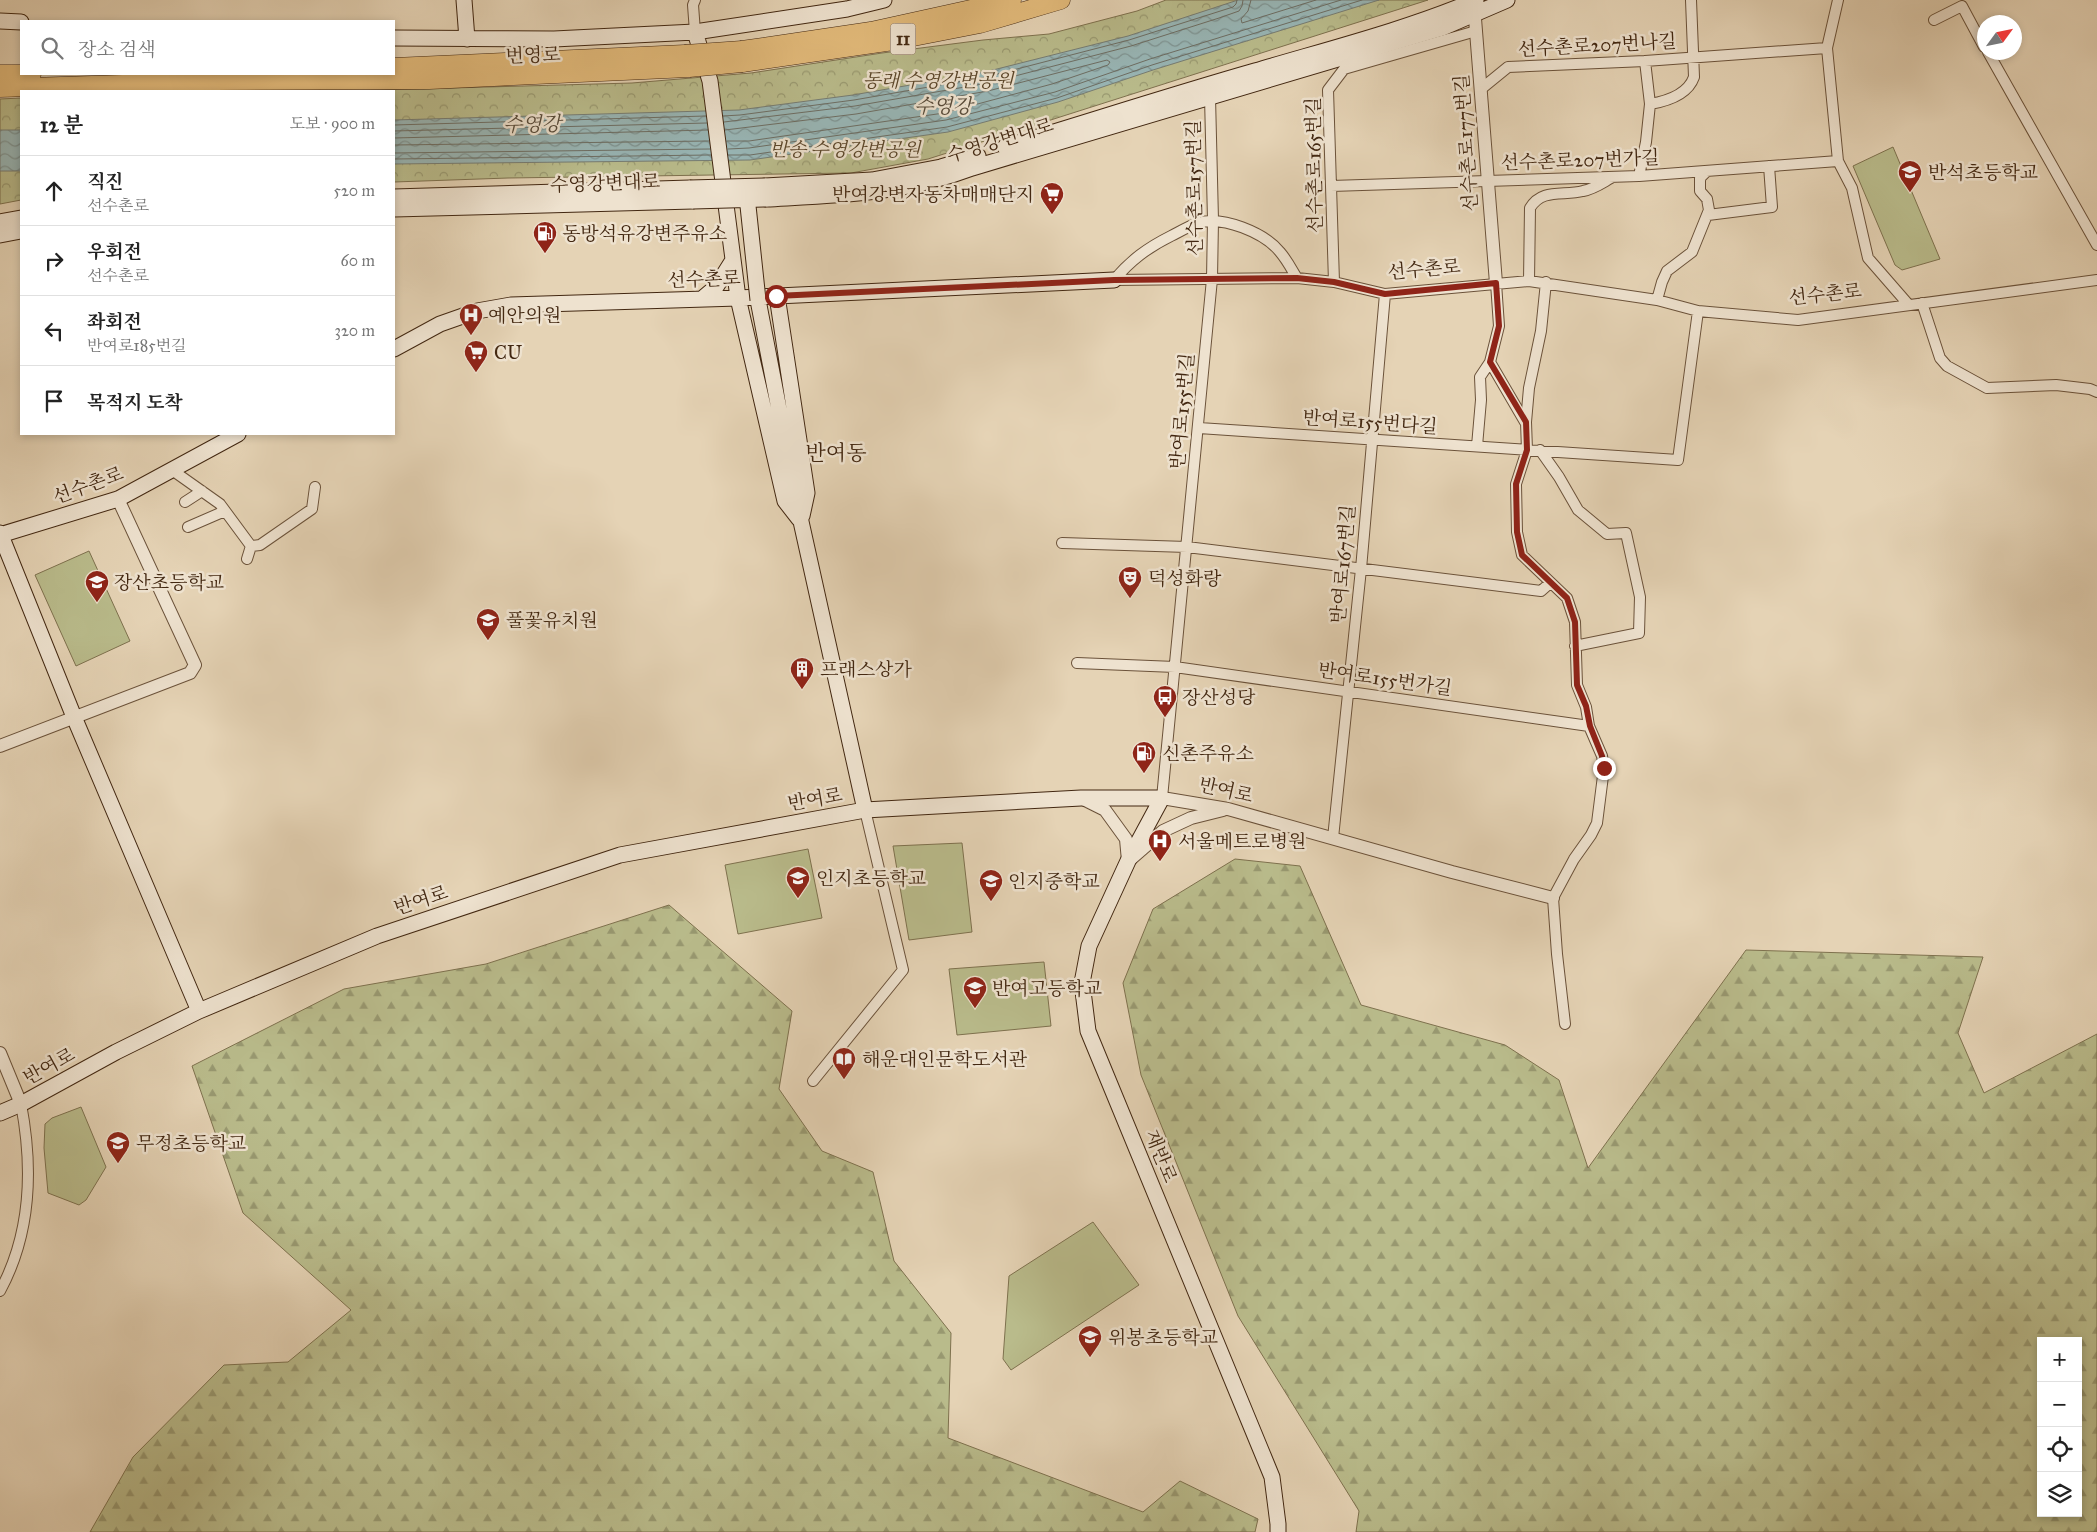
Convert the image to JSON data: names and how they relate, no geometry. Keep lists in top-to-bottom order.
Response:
{
  "streets": {
    "highway": ["11", "번영로"],
    "main road": [
      "수영강변대로",
      "선수촌로",
      "반여로",
      "재반로"
    ],
    "street": [
      "선수촌로207번나길",
      "선수촌로177번길",
      "선수촌로207번가길",
      "선수촌로165번길",
      "선수촌로157번길",
      "반여로155번길",
      "반여로155번다길",
      "반여로167번길",
      "반여로155번가길"
    ]
  },
  "crossings": [
    ["선수촌로207번나길", "선수촌로177번길"],
    ["수영강변대로", "선수촌로177번길"],
    ["수영강변대로", "선수촌로157번길"],
    ["선수촌로177번길", "선수촌로207번가길"],
    ["선수촌로177번길", "선수촌로165번길"],
    ["선수촌로177번길", "선수촌로"],
    ["선수촌로207번가길", "선수촌로165번길"],
    ["선수촌로165번길", "선수촌로"],
    ["선수촌로157번길", "선수촌로"],
    ["선수촌로157번길", "반여로155번길"],
    ["선수촌로", "반여로155번길"],
    ["선수촌로", "반여로155번다길"],
    ["선수촌로", "반여로167번길"],
    ["반여로155번길", "반여로155번다길"],
    ["반여로155번길", "반여로155번가길"],
    ["반여로155번길", "반여로"],
    ["반여로155번길", "재반로"],
    ["반여로155번다길", "반여로167번길"],
    ["반여로167번길", "반여로155번가길"],
    ["반여로167번길", "반여로"],
    ["반여로", "재반로"]
  ],
  "districts": ["반여동"],
  "water": ["수영강"],
  "parks": ["동래 수영강변공원", "반송 수영강변공원"],
  "places": {
    "school or university": [
      "반석초등학교",
      "장산초등학교",
      "풀꽃유치원",
      "인지초등학교",
      "인지중학교",
      "반여고등학교",
      "무정초등학교",
      "위봉초등학교"
    ],
    "supermarket": ["반여강변자동차매매단지", "CU"],
    "fuel station": ["동방석유강변주유소", "신촌주유소"],
    "hospital": ["예안의원", "서울메트로병원"],
    "theatre": ["덕성화랑"],
    "building": ["프래스상가"],
    "bus stop": ["장산성당"],
    "library": ["해운대인문학도서관"]
  },
  "north": "top right",
  "page": {
    "search": "장소 검색",
    "heading": ["12 분", "도보 · 900 m"],
    "list": [
      ["직진", "선수촌로", "520 m"],
      ["우회전", "선수촌로", "60 m"],
      ["좌회전", "반여로185번길", "320 m"],
      "목적지 도착"
    ],
    "map_buttons": ["+", "−"]
  }
}
